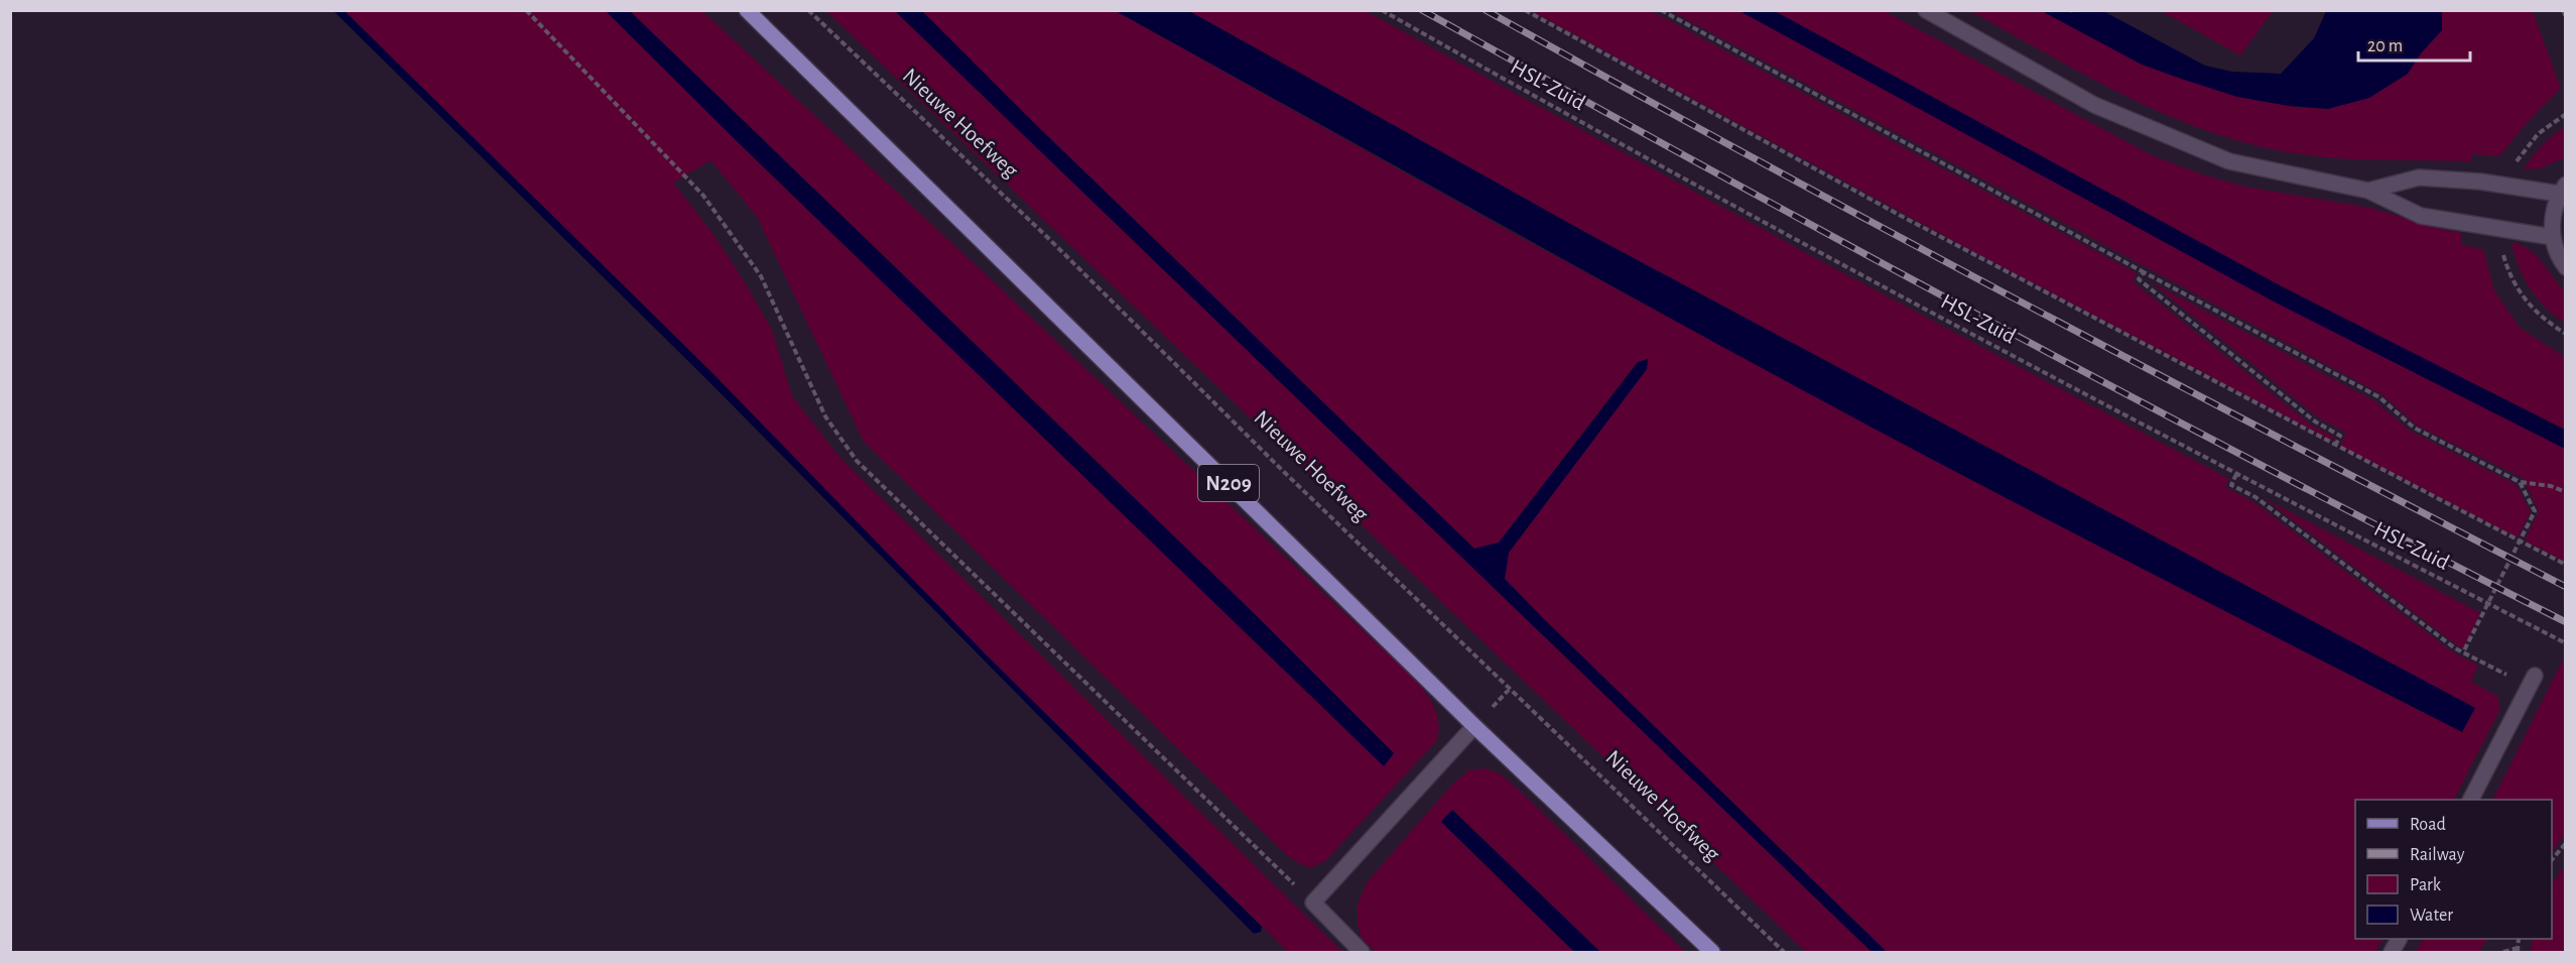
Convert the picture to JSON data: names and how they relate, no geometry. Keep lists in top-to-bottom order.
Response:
{
  "streets": {
    "main road": ["N209"],
    "path": ["HSL-Zuid", "Nieuwe Hoefweg"]
  },
  "legend": [
    "Road",
    "Railway",
    "Park",
    "Water"
  ],
  "scale_bar": "20 m"
}
